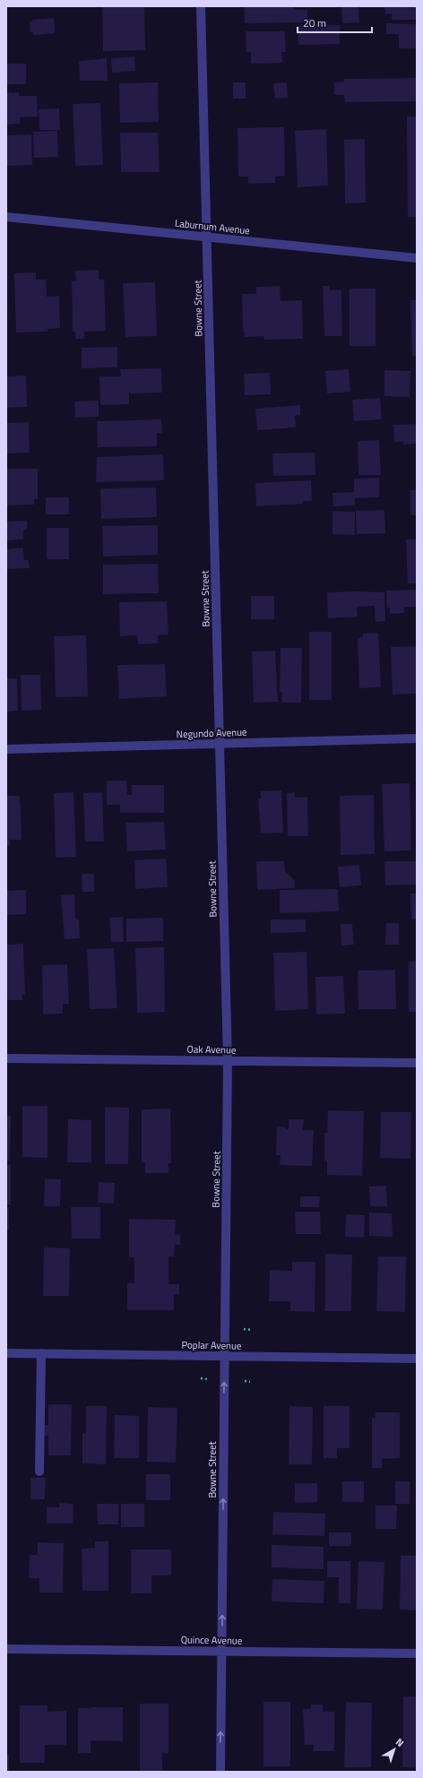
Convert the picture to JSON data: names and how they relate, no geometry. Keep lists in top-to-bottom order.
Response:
{
  "streets": {
    "street": [
      "Laburnum Avenue",
      "Bowne Street",
      "Negundo Avenue",
      "Oak Avenue",
      "Poplar Avenue",
      "Quince Avenue"
    ]
  },
  "crossings": [
    ["Laburnum Avenue", "Bowne Street"],
    ["Bowne Street", "Negundo Avenue"],
    ["Bowne Street", "Oak Avenue"],
    ["Bowne Street", "Poplar Avenue"],
    ["Bowne Street", "Quince Avenue"]
  ],
  "scale_bar": "20 m",
  "north": "top right"
}
